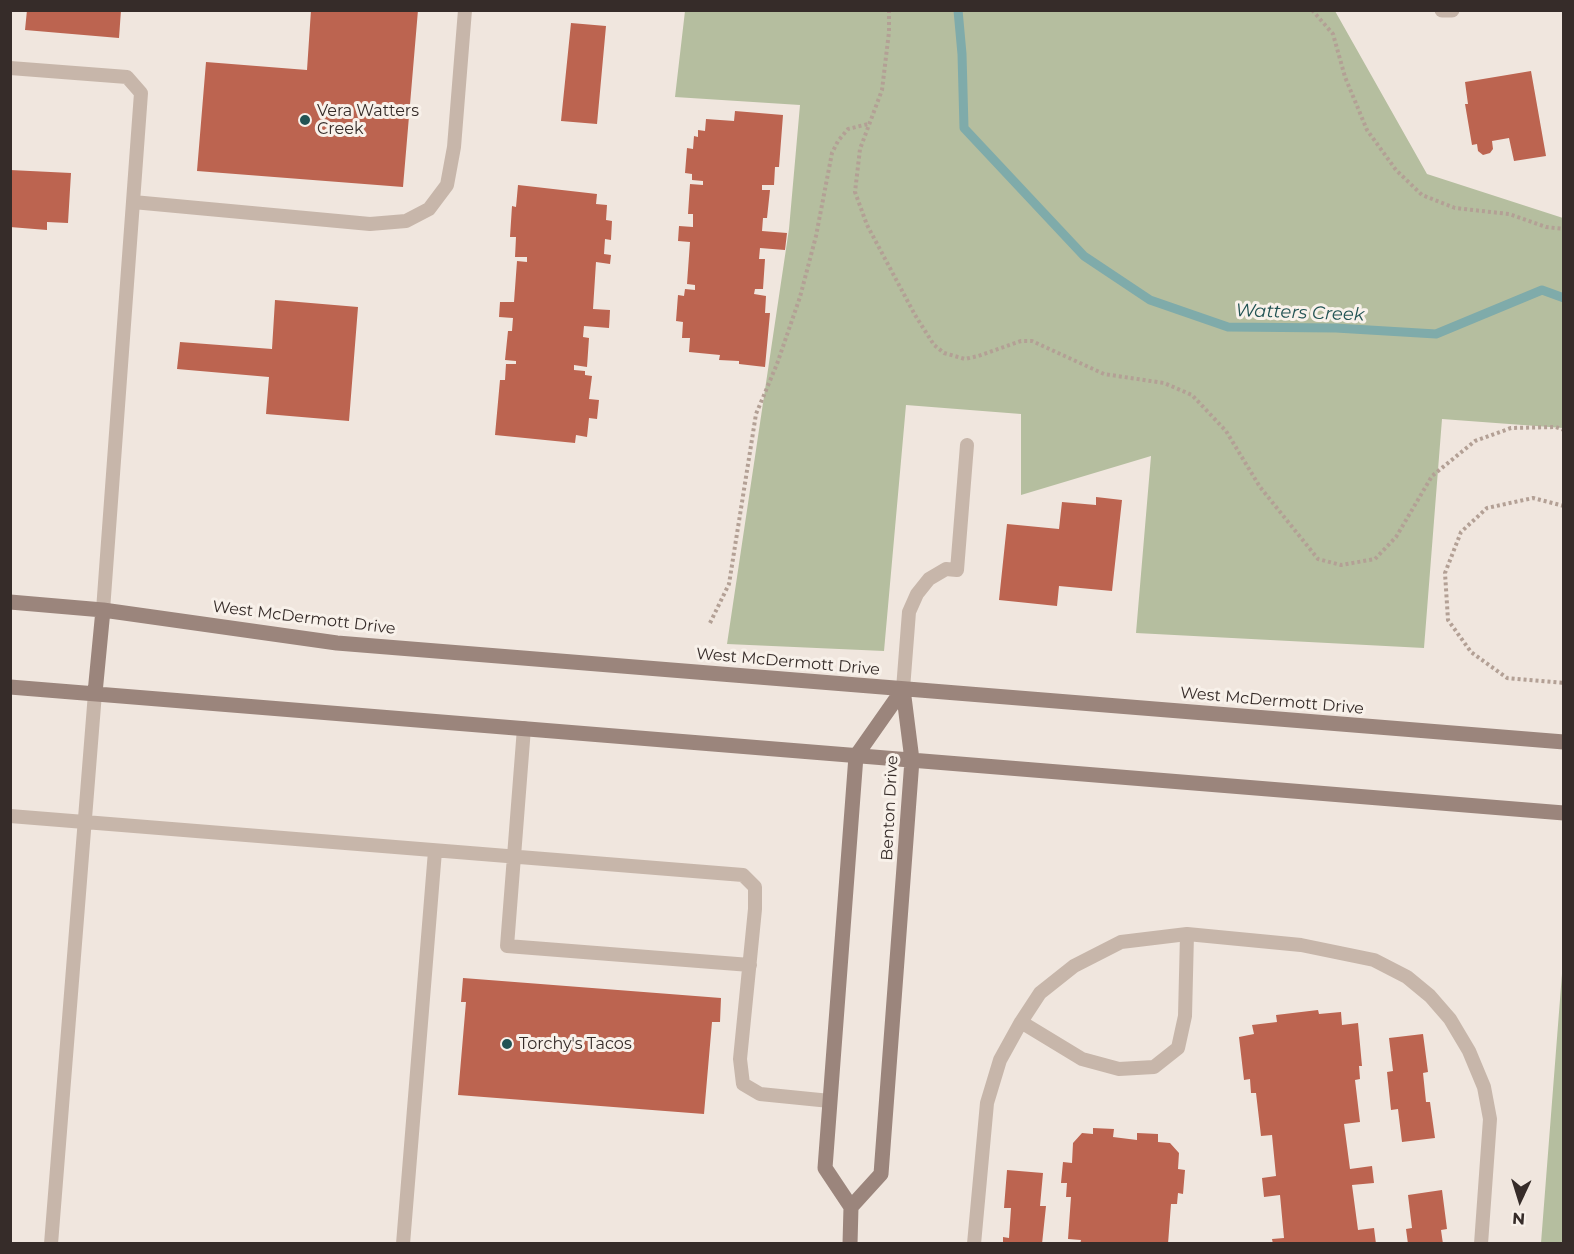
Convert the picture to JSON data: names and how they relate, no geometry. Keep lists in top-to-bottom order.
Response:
{
  "streets": {
    "main road": ["West McDermott Drive", "Benton Drive"]
  },
  "crossings": [
    ["West McDermott Drive", "Benton Drive"]
  ],
  "water": ["Watters Creek"],
  "places": ["Vera Watters Creek", "Torchy's Tacos"],
  "north": "bottom"
}
